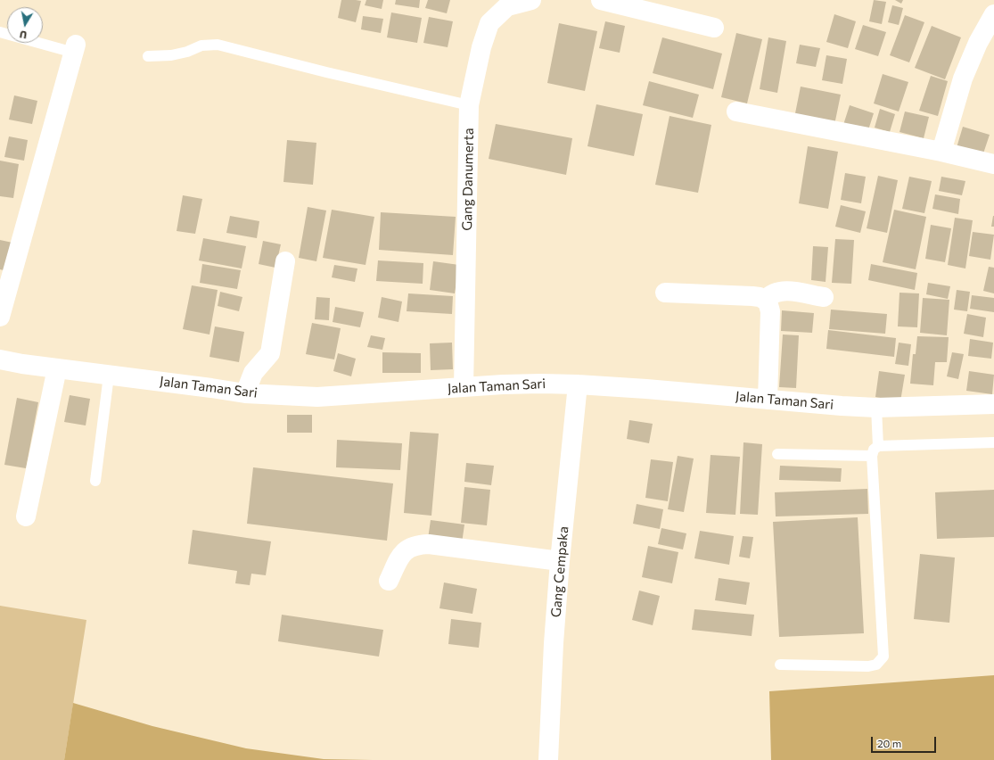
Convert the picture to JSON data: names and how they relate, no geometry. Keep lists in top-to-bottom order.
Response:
{
  "streets": {
    "street": ["Gang Danumerta", "Jalan Taman Sari", "Gang Cempaka"]
  },
  "crossings": [
    ["Gang Danumerta", "Jalan Taman Sari"],
    ["Jalan Taman Sari", "Gang Cempaka"]
  ],
  "scale_bar": "20 m",
  "north": "bottom"
}
